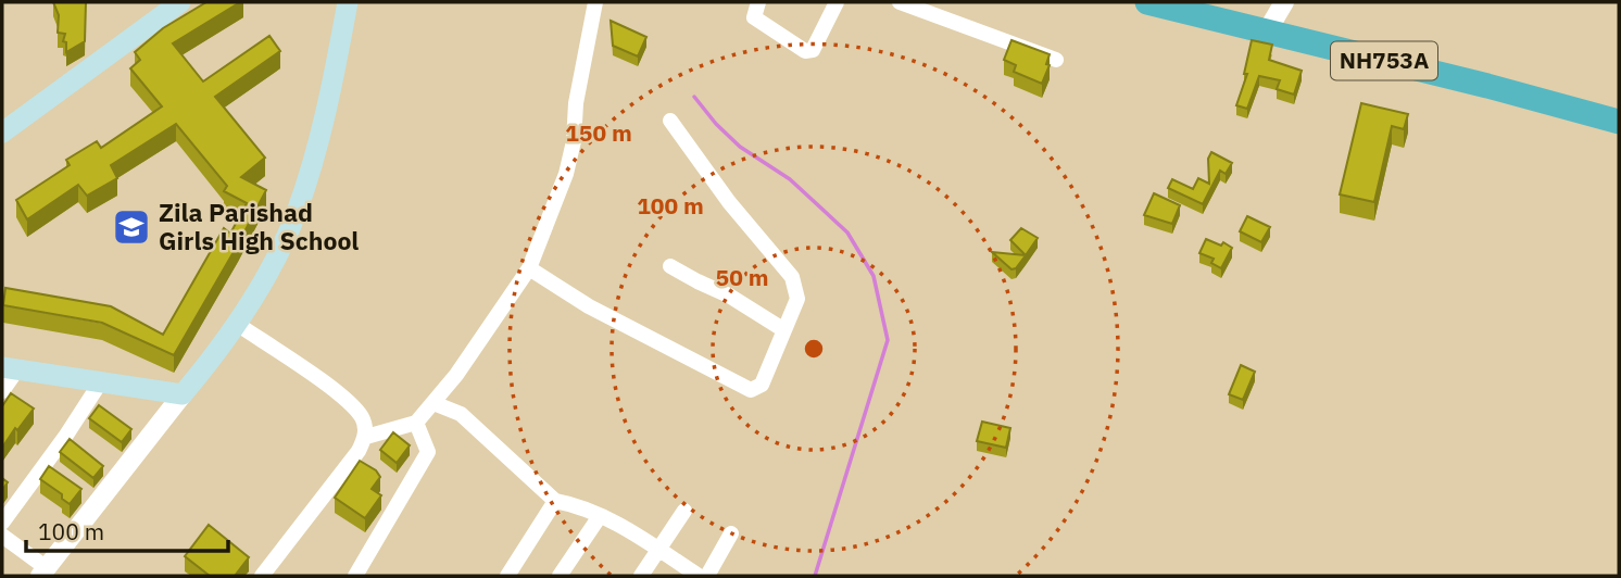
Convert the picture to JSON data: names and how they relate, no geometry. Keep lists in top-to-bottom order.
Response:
{
  "streets": {
    "highway": ["NH753A"]
  },
  "places": {
    "school or university": ["Zila Parishad Girls High School"]
  },
  "scale_bar": "100 m",
  "rings": ["150 m", "100 m", "50 m"]
}
